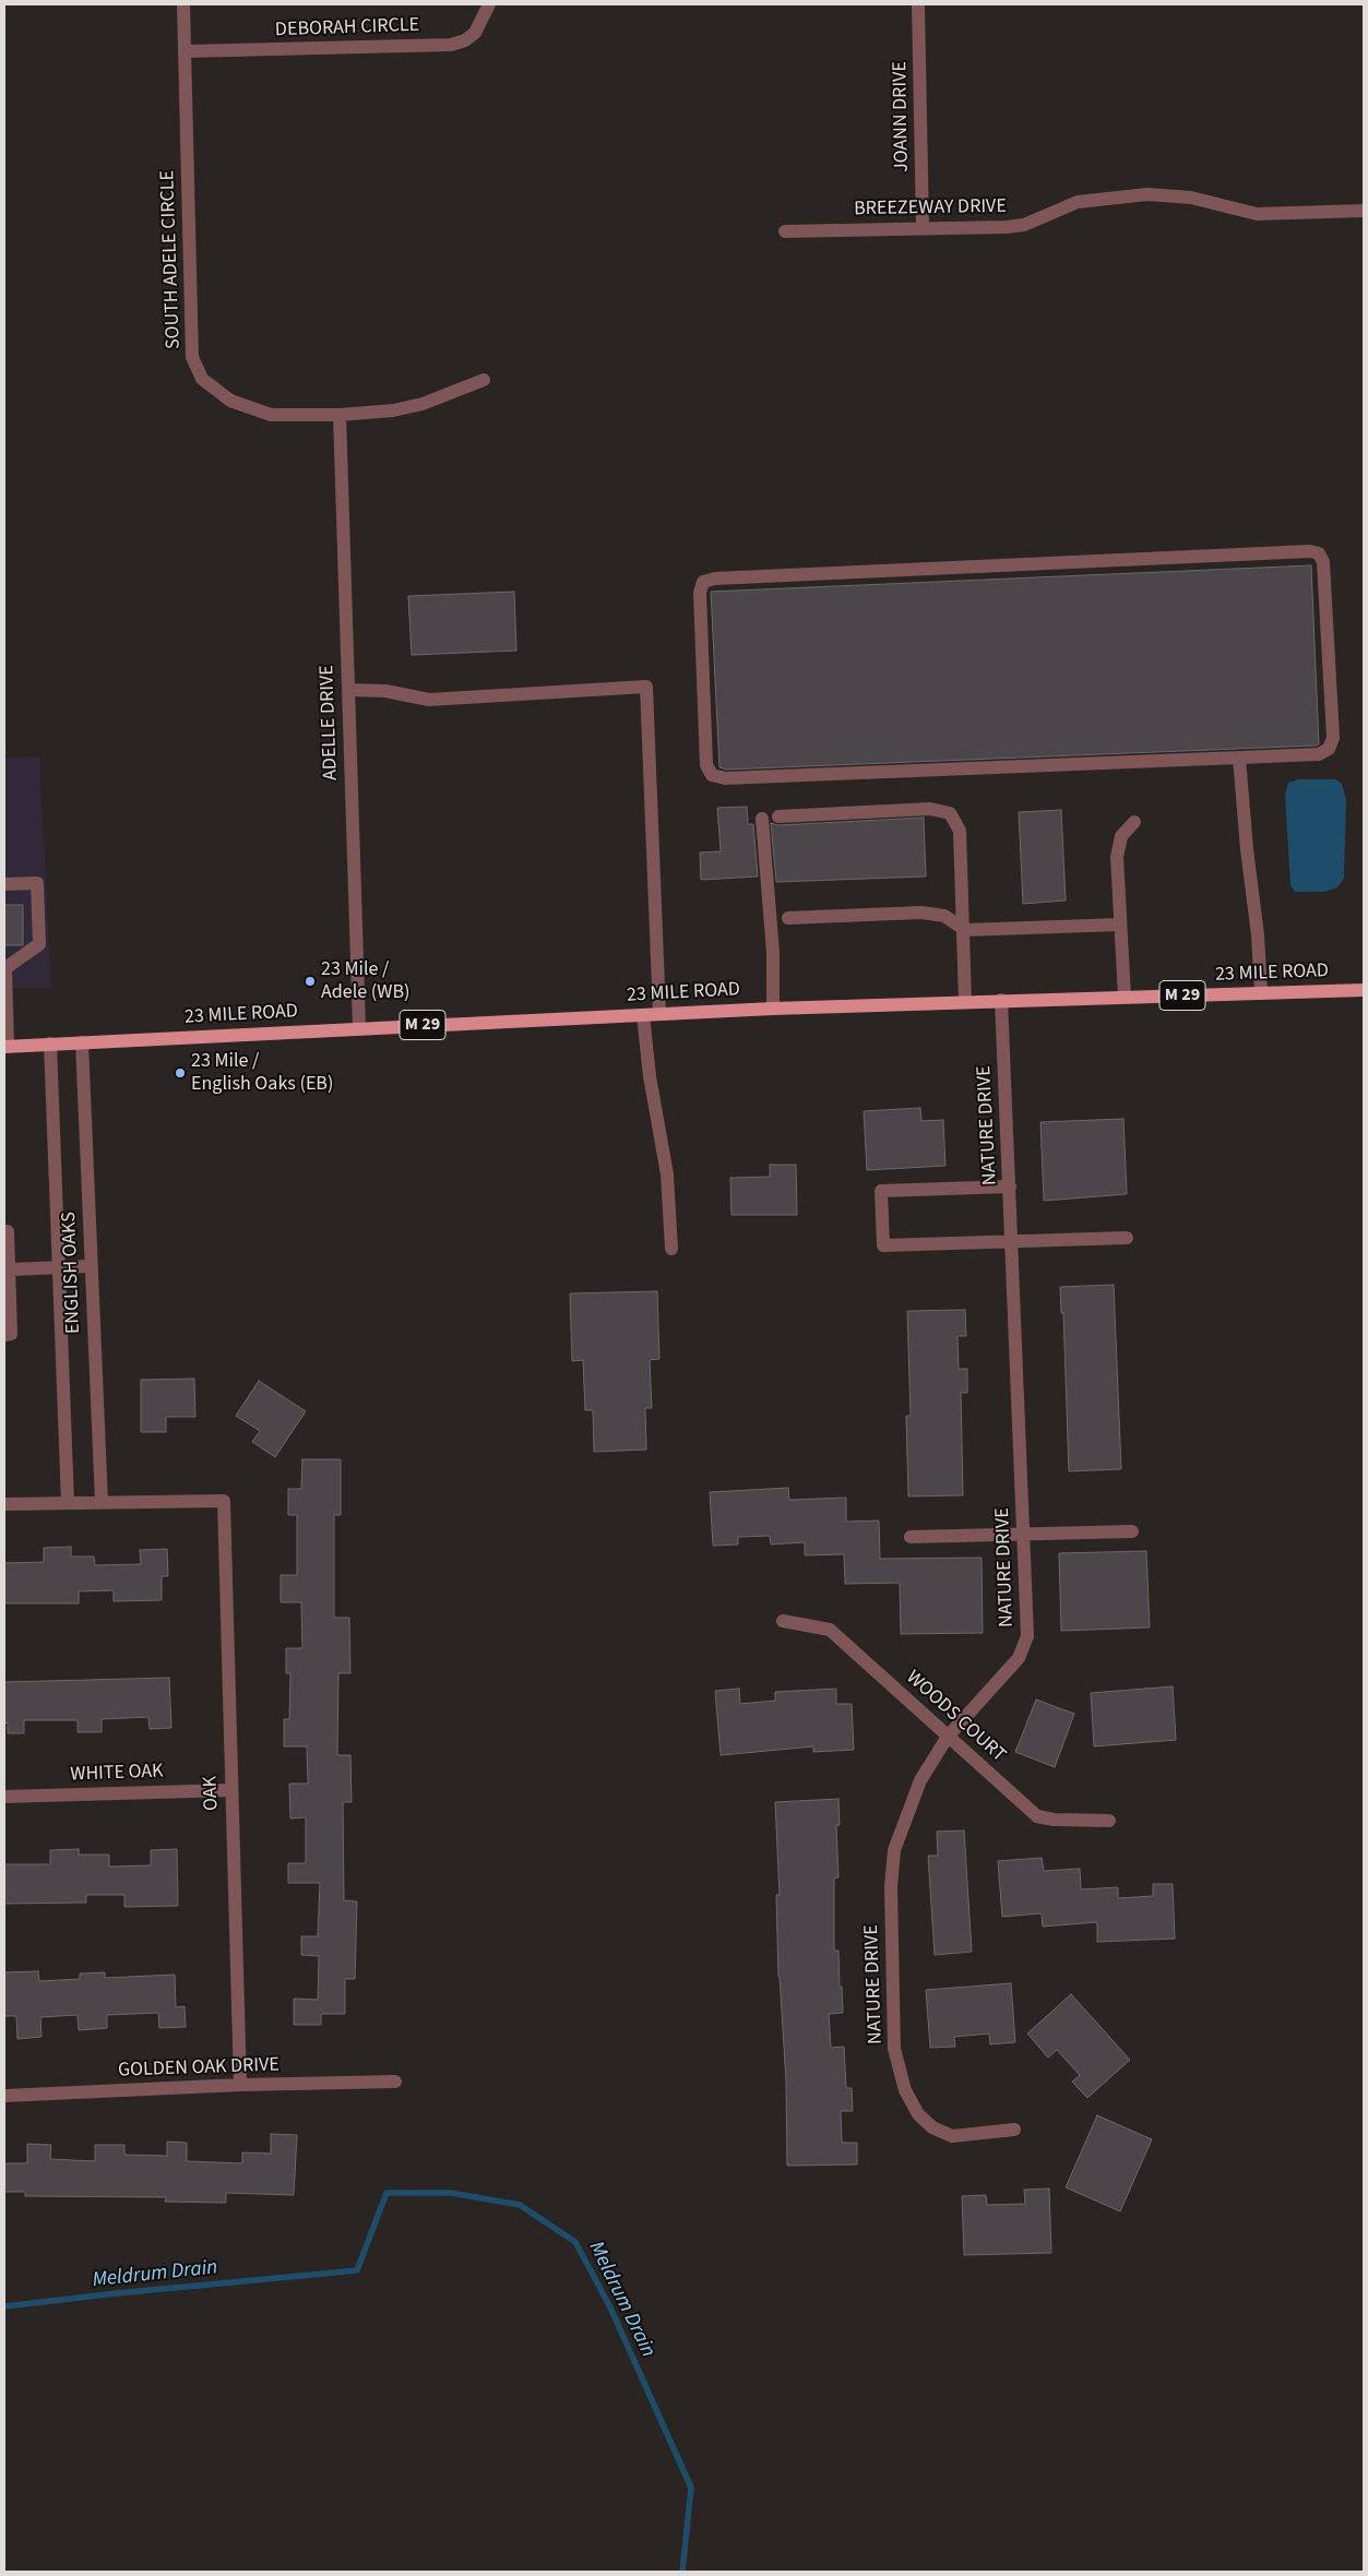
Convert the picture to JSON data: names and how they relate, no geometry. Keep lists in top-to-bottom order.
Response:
{
  "streets": {
    "main road": ["23 MILE ROAD", "M 29"],
    "street": [
      "DEBORAH CIRCLE",
      "JOANN DRIVE",
      "BREEZEWAY DRIVE",
      "SOUTH ADELE CIRCLE",
      "ADELLE DRIVE",
      "NATURE DRIVE",
      "ENGLISH OAKS",
      "WOODS COURT",
      "WHITE OAK",
      "OAK",
      "GOLDEN OAK DRIVE"
    ]
  },
  "crossings": [
    ["DEBORAH CIRCLE", "SOUTH ADELE CIRCLE"],
    ["JOANN DRIVE", "BREEZEWAY DRIVE"],
    ["SOUTH ADELE CIRCLE", "ADELLE DRIVE"],
    ["ADELLE DRIVE", "23 MILE ROAD"],
    ["23 MILE ROAD", "NATURE DRIVE"],
    ["23 MILE ROAD", "ENGLISH OAKS"],
    ["NATURE DRIVE", "WOODS COURT"],
    ["ENGLISH OAKS", "OAK"],
    ["WHITE OAK", "OAK"],
    ["OAK", "GOLDEN OAK DRIVE"]
  ],
  "water": ["Meldrum Drain"],
  "places": ["23 Mile / Adele (WB)", "23 Mile / English Oaks (EB)"]
}
